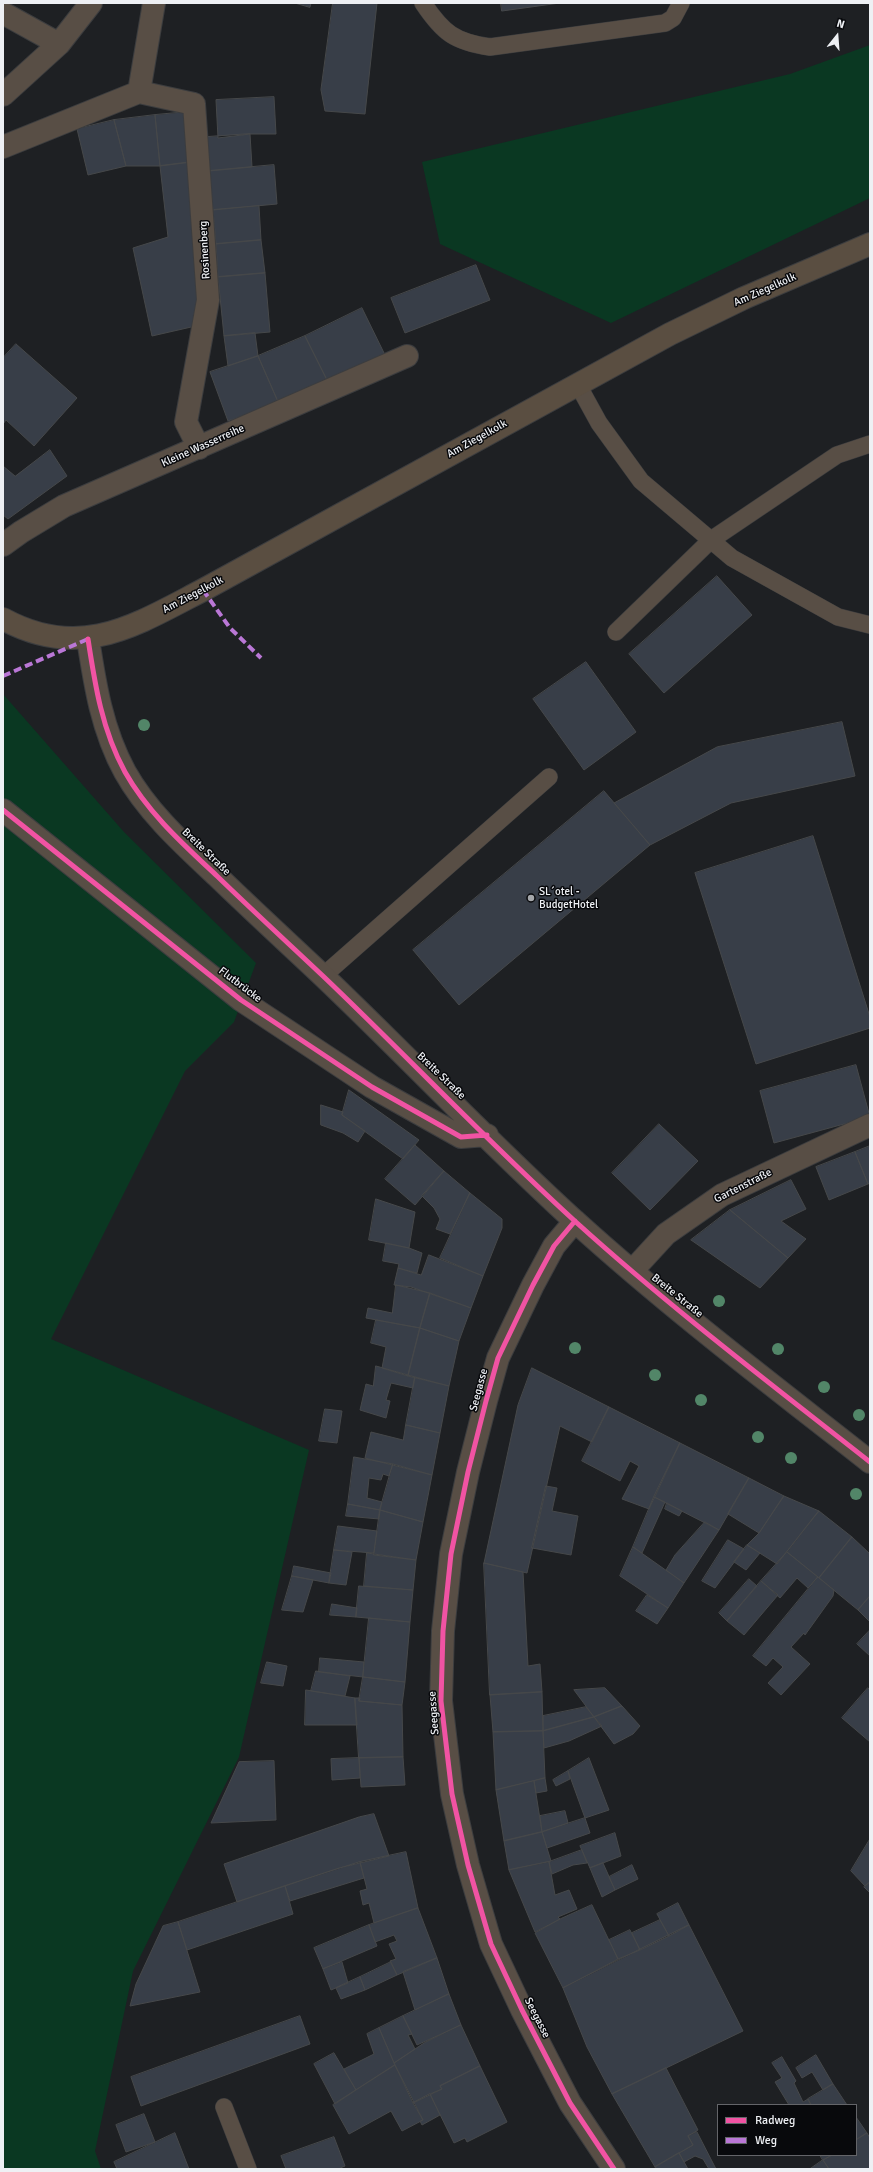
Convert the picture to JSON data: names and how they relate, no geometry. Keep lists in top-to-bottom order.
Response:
{
  "streets": {
    "main road": ["Am Ziegelkolk"],
    "street": [
      "Rosinenberg",
      "Kleine Wasserreihe",
      "Breite Straße",
      "Flutbrücke",
      "Gartenstraße",
      "Seegasse"
    ]
  },
  "crossings": [
    ["Rosinenberg", "Kleine Wasserreihe"],
    ["Am Ziegelkolk", "Breite Straße"],
    ["Breite Straße", "Flutbrücke"],
    ["Breite Straße", "Gartenstraße"],
    ["Breite Straße", "Seegasse"]
  ],
  "places": ["SL´otel - BudgetHotel"],
  "legend": ["Radweg", "Weg"],
  "north": "top"
}
